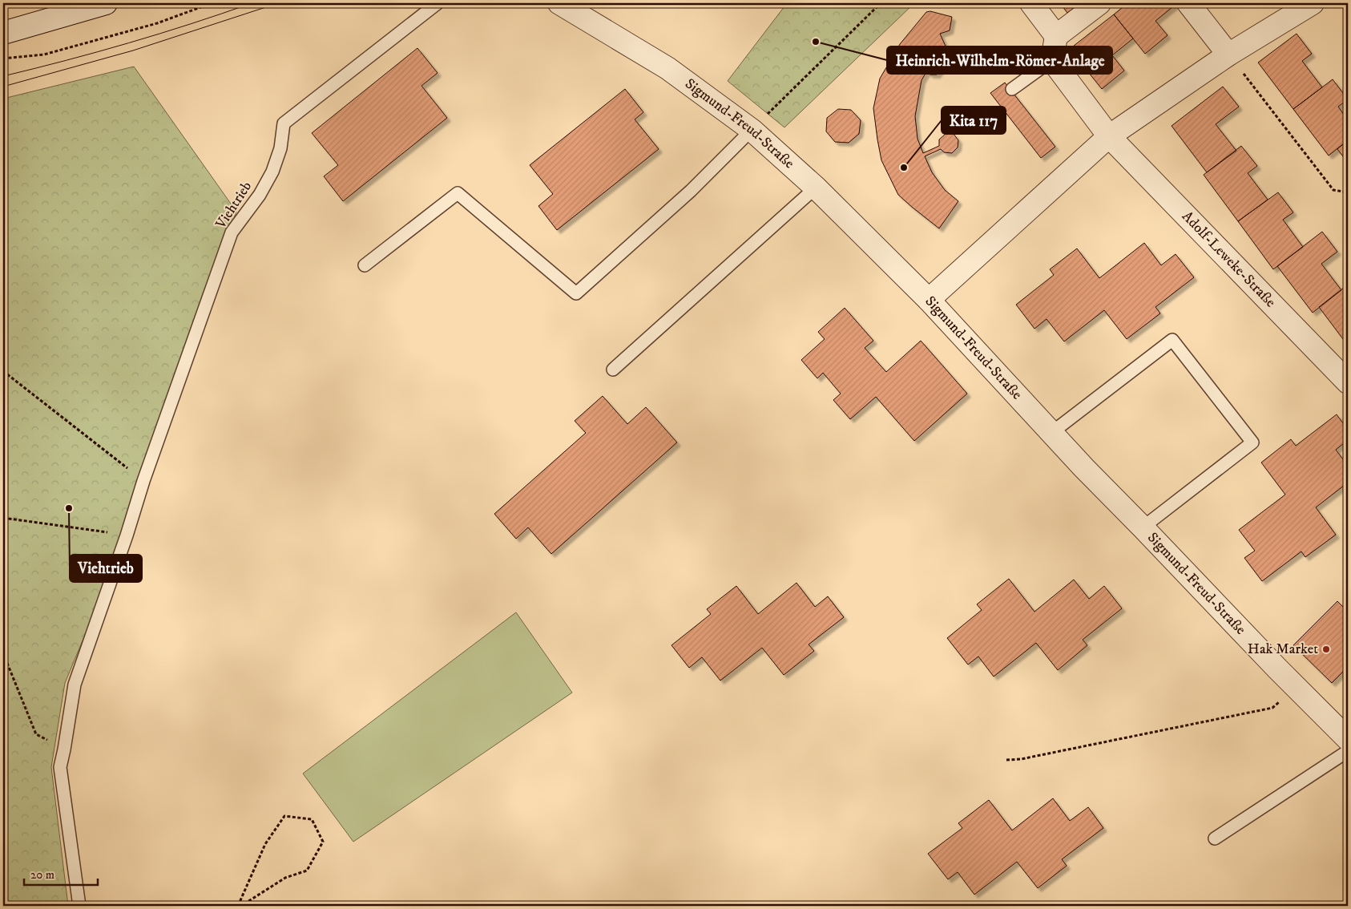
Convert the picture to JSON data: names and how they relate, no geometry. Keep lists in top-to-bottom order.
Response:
{
  "streets": {
    "street": ["Sigmund-Freud-Straße", "Adolf-Leweke-Straße"],
    "lane": ["Viehtrieb"]
  },
  "places": [
    "Heinrich-Wilhelm-Römer-Anlage",
    "Kita 117",
    "Viehtrieb",
    "Hak Market"
  ],
  "scale_bar": "20 m"
}
